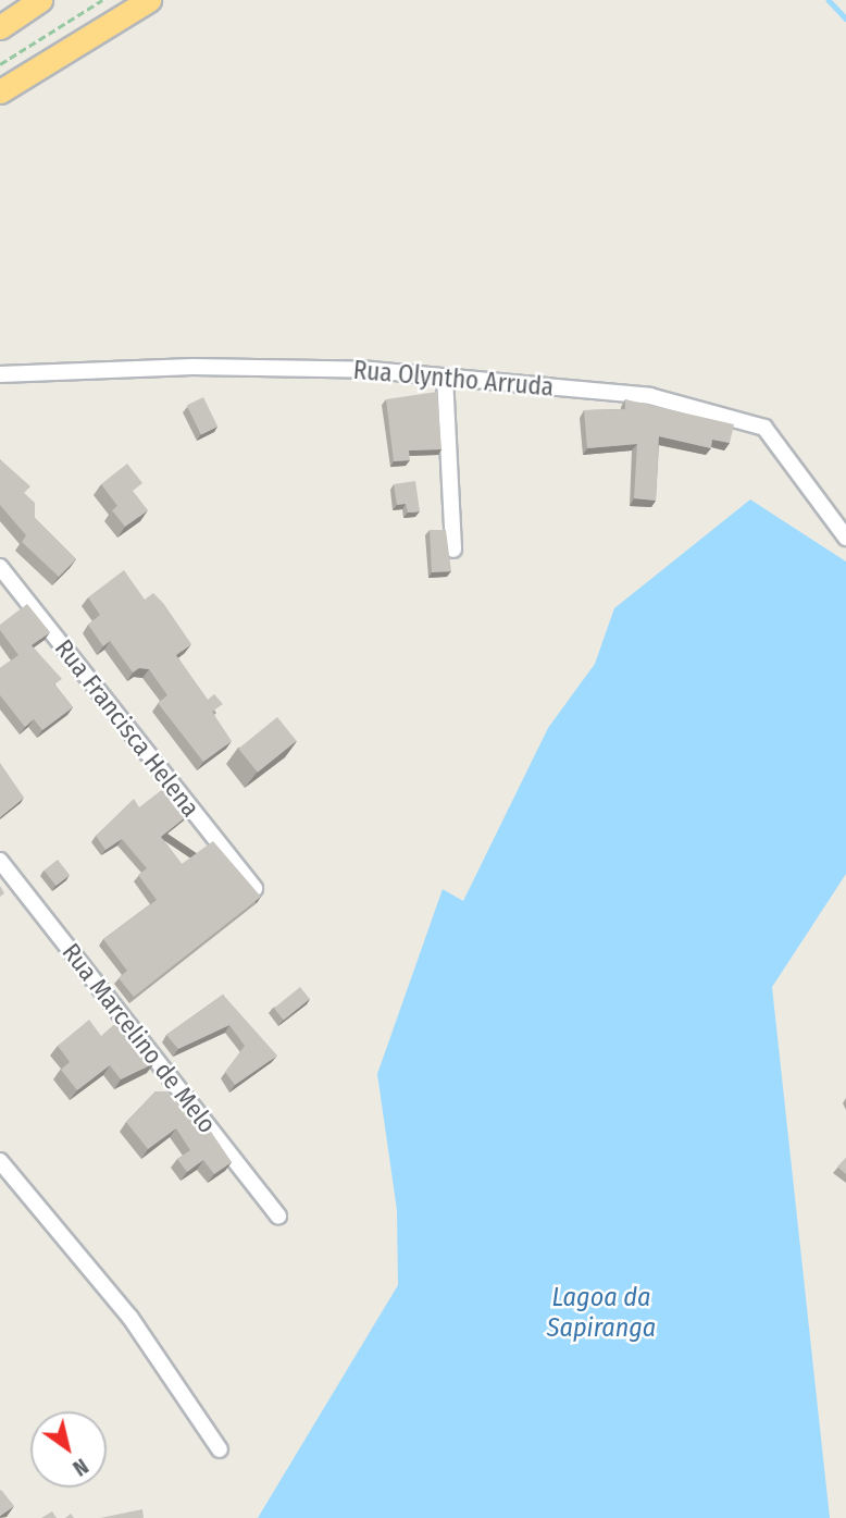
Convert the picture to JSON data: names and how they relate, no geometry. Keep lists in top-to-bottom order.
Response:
{
  "streets": {
    "street": ["Rua Olyntho Arruda", "Rua Francisca Helena", "Rua Marcelino de Melo"]
  },
  "water": ["Lagoa da Sapiranga"],
  "north": "bottom right"
}
